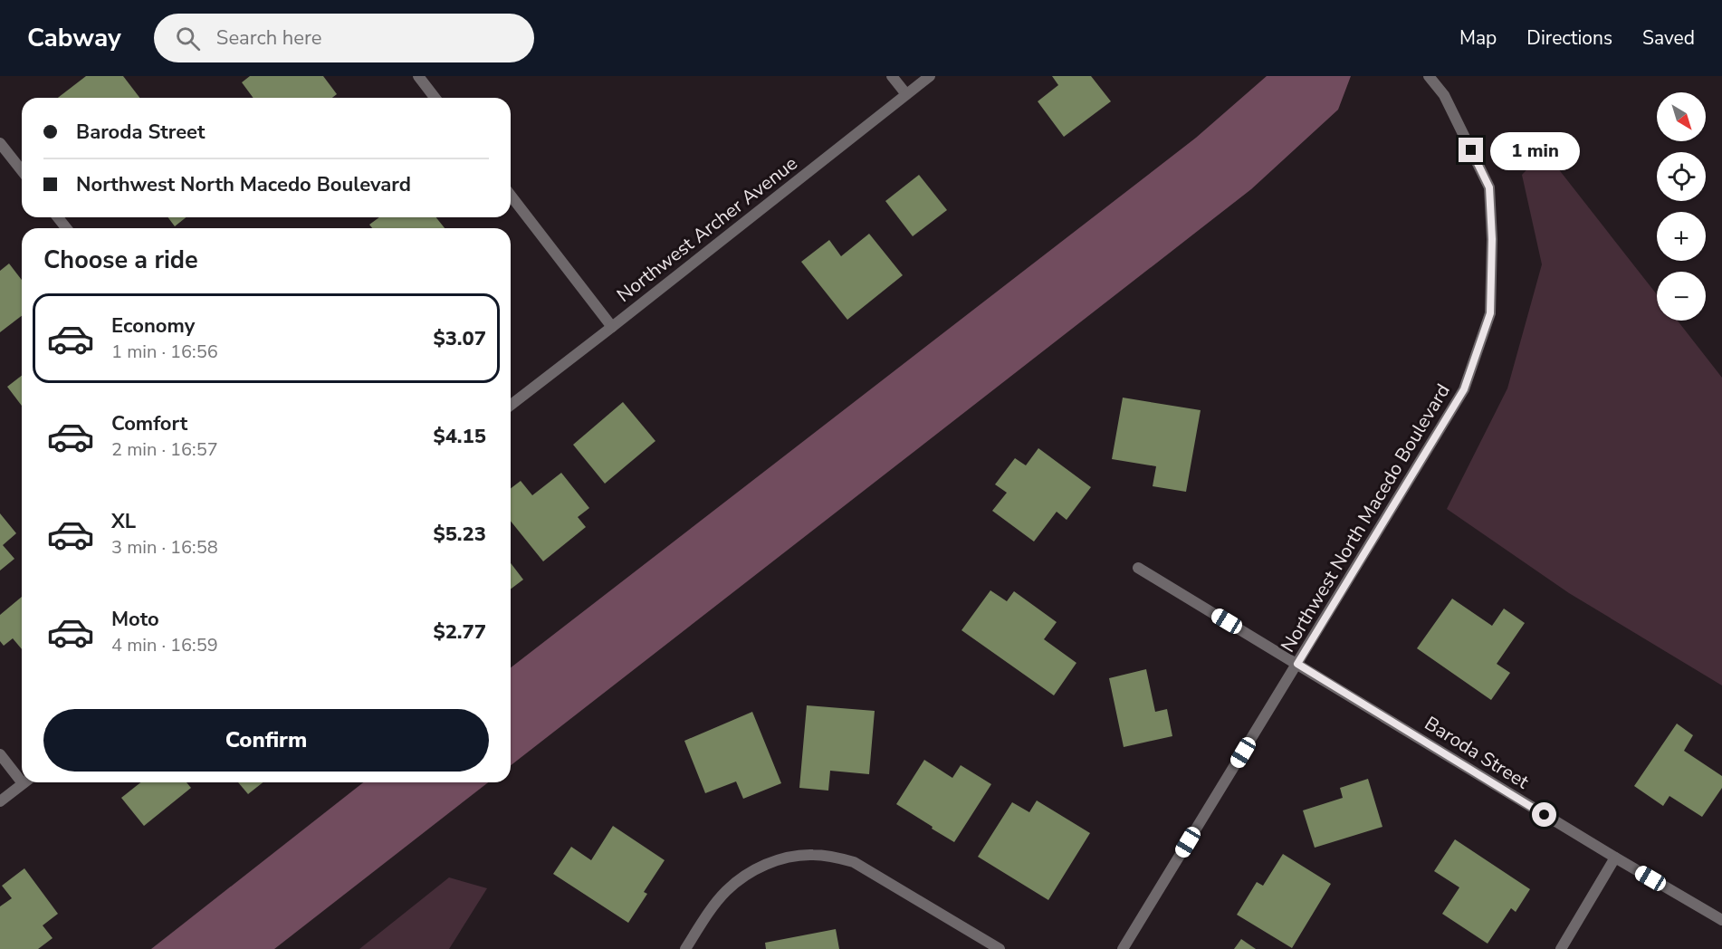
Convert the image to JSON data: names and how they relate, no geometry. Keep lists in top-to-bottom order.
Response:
{
  "streets": {
    "street": ["Northwest Archer Avenue", "Northwest North Macedo Boulevard", "Baroda Street"]
  },
  "crossings": [
    ["Northwest North Macedo Boulevard", "Baroda Street"]
  ],
  "north": "bottom right",
  "page": {
    "header": "Cabway",
    "search": "Search here",
    "nav": ["Map", "Directions", "Saved"],
    "map_buttons": ["+", "−"],
    "banner": ["Baroda Street", "Northwest North Macedo Boulevard"],
    "bubble": "1 min",
    "heading": "Choose a ride",
    "list": [
      {
        "name": "Economy",
        "note": "1 min · 16:56",
        "value": "$3.07"
      },
      {
        "name": "Comfort",
        "note": "2 min · 16:57",
        "value": "$4.15"
      },
      {
        "name": "XL",
        "note": "3 min · 16:58",
        "value": "$5.23"
      },
      {
        "name": "Moto",
        "note": "4 min · 16:59",
        "value": "$2.77"
      }
    ],
    "buttons": "Confirm"
  }
}
